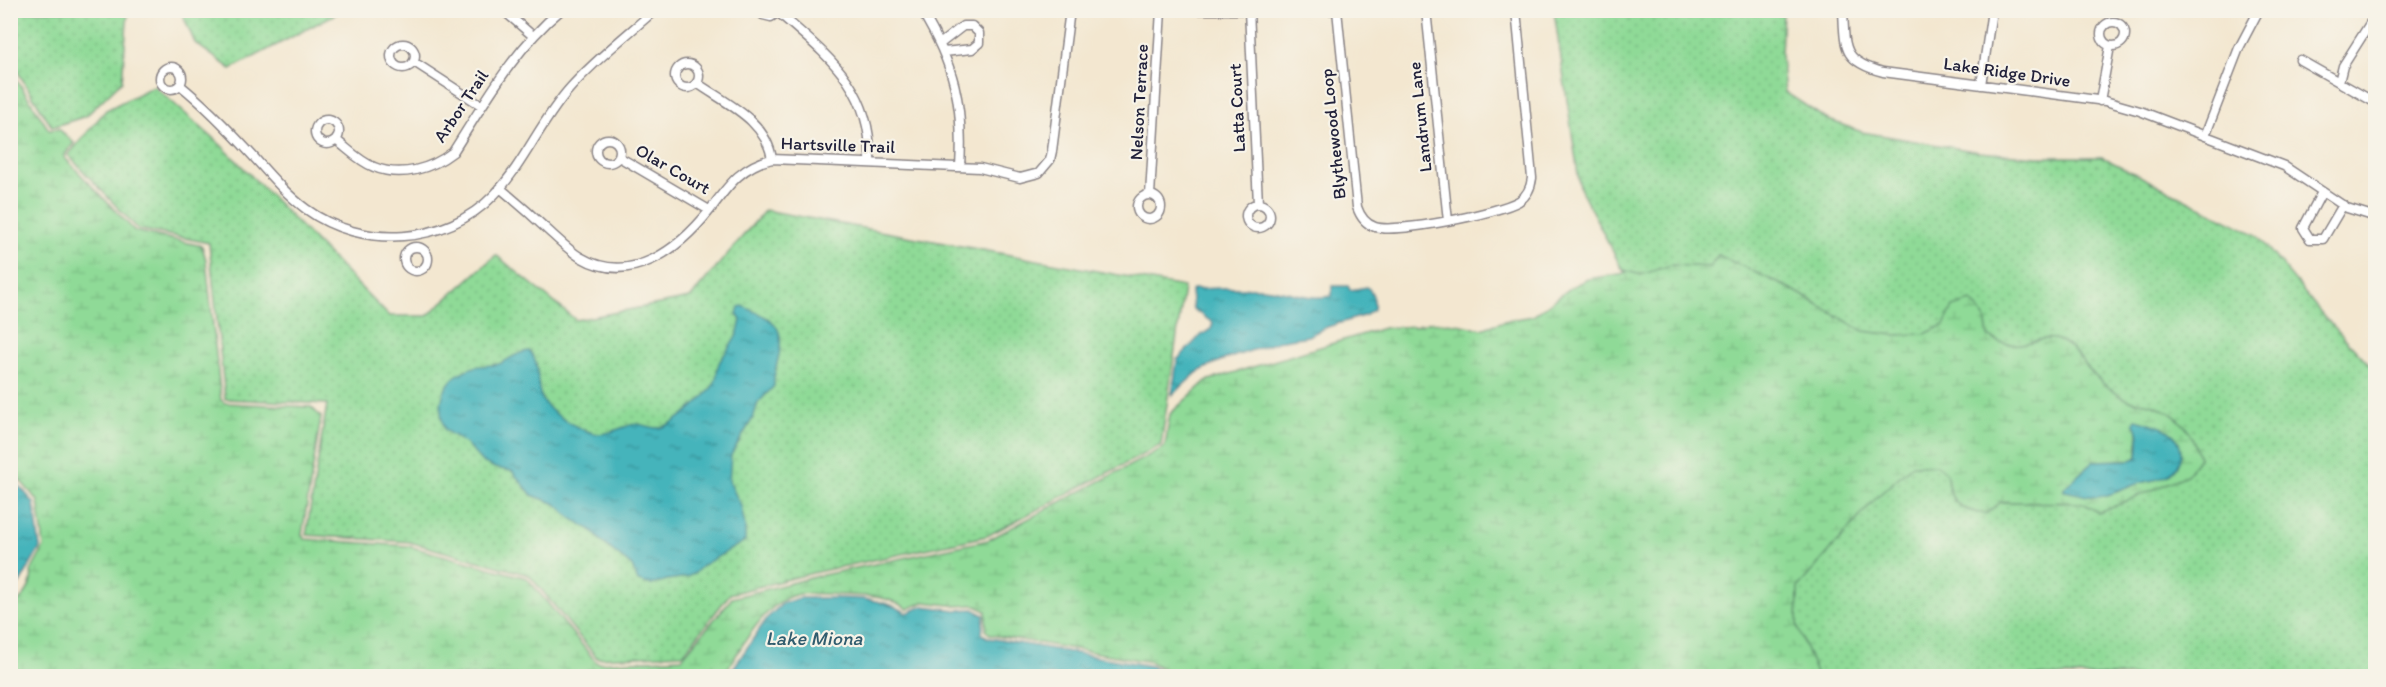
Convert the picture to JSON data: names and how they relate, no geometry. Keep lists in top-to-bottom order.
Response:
{
  "streets": {
    "street": [
      "Lake Ridge Drive",
      "Nelson Terrace",
      "Arbor Trail",
      "Latta Court",
      "Landrum Lane",
      "Blythewood Loop",
      "Hartsville Trail",
      "Olar Court"
    ]
  },
  "crossings": [
    ["Latta Court", "Blythewood Loop"],
    ["Landrum Lane", "Blythewood Loop"],
    ["Hartsville Trail", "Olar Court"]
  ],
  "water": ["Lake Miona"]
}
